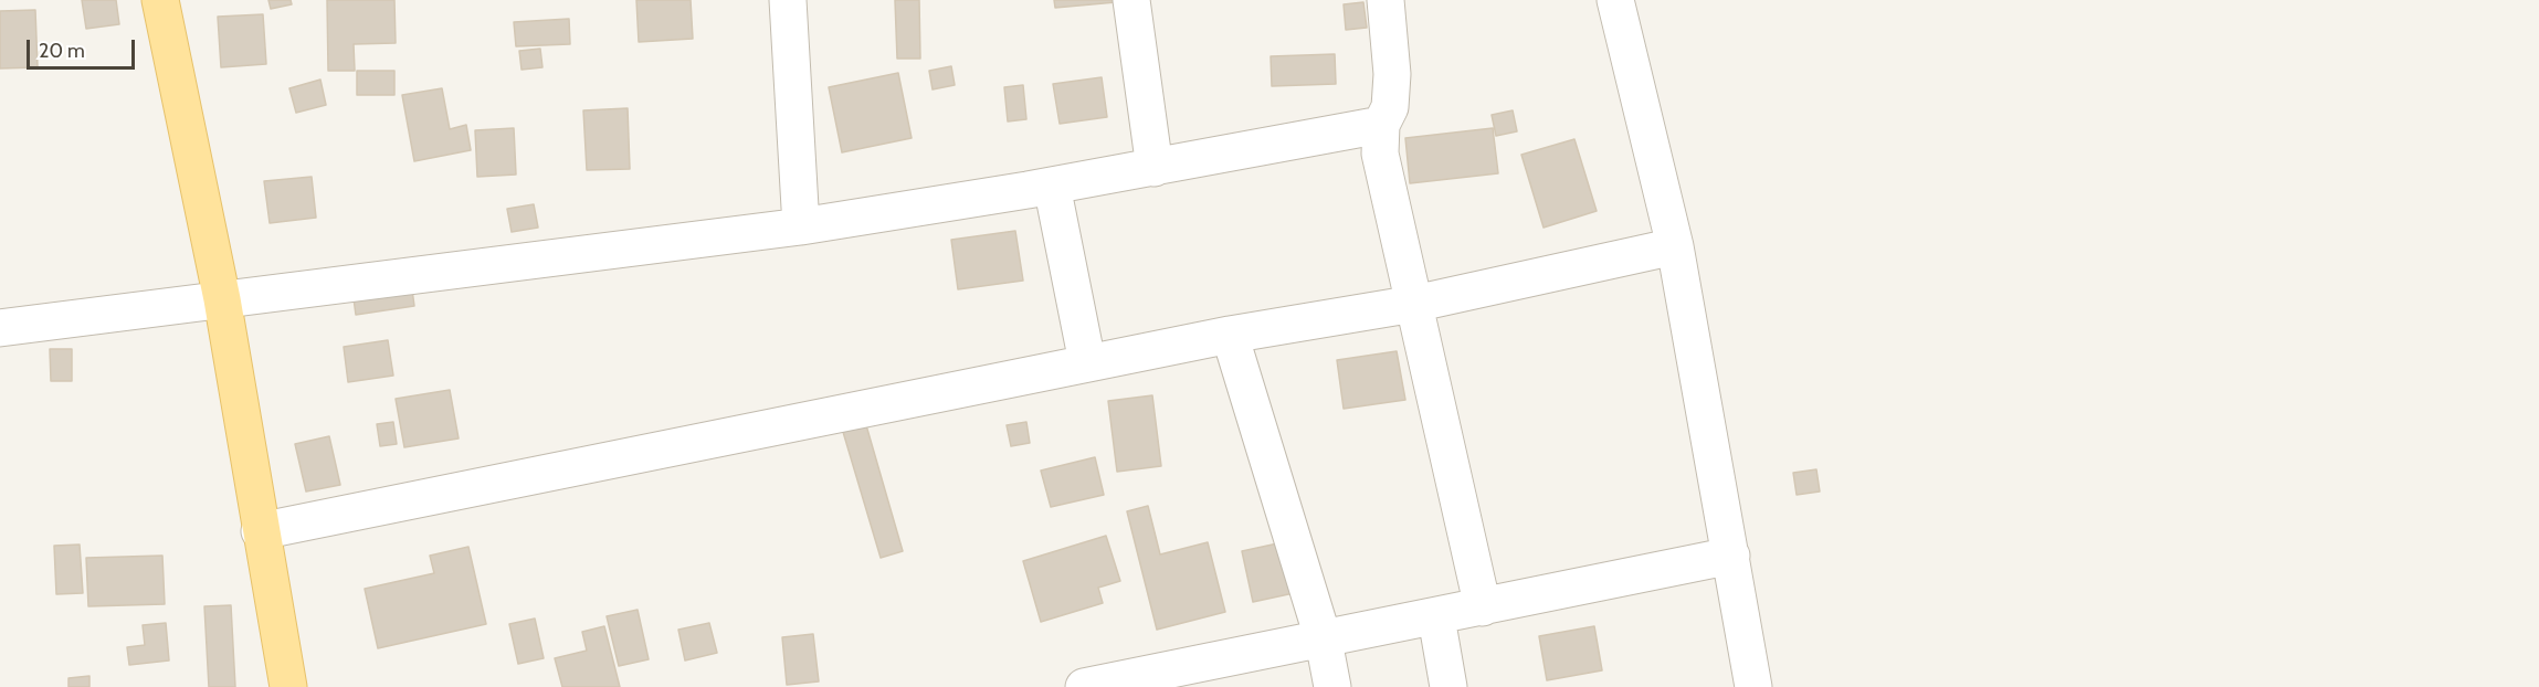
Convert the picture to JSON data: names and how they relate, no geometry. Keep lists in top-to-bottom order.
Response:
{
  "scale_bar": "20 m"
}
